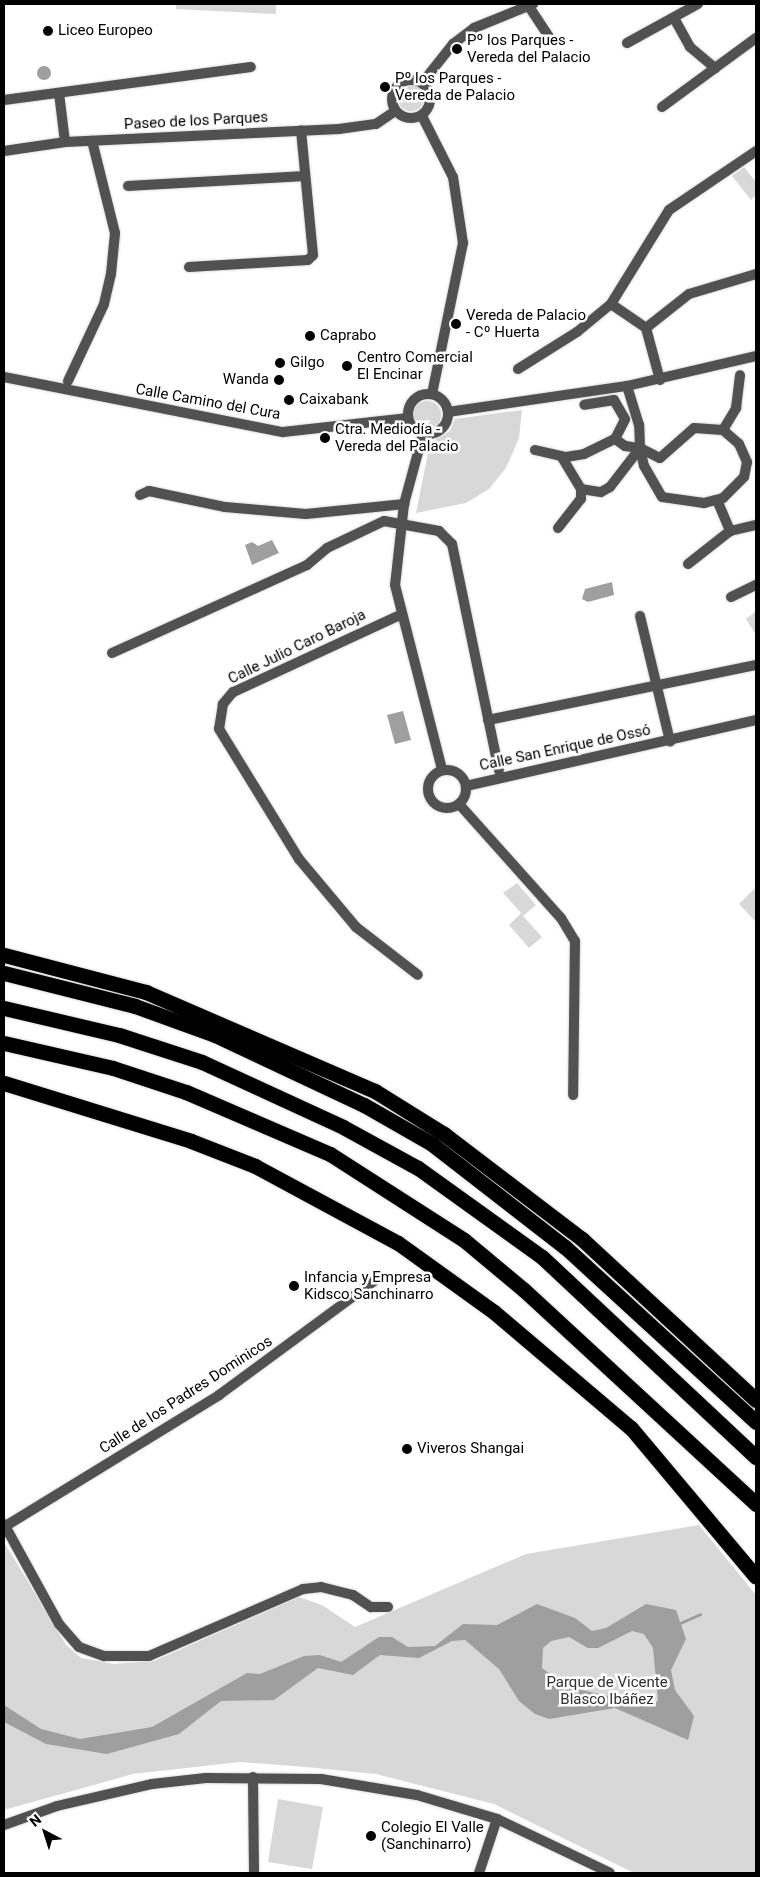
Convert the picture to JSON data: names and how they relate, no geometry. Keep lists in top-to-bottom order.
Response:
{
  "streets": {
    "street": [
      "Paseo de los Parques",
      "Calle Camino del Cura",
      "Calle Julio Caro Baroja",
      "Calle San Enrique de Ossó",
      "Calle de los Padres Dominicos"
    ]
  },
  "parks": ["Parque de Vicente Blasco Ibáñez"],
  "places": [
    "Liceo Europeo",
    "Pº los Parques - Vereda del Palacio",
    "Pº los Parques - Vereda de Palacio",
    "Vereda de Palacio - Cº Huerta",
    "Caprabo",
    "Gilgo",
    "Centro Comercial El Encinar",
    "Wanda",
    "Caixabank",
    "Ctra. Mediodía - Vereda del Palacio",
    "Infancia y Empresa Kidsco Sanchinarro",
    "Viveros Shangai",
    "Colegio El Valle (Sanchinarro)"
  ],
  "north": "top left"
}
